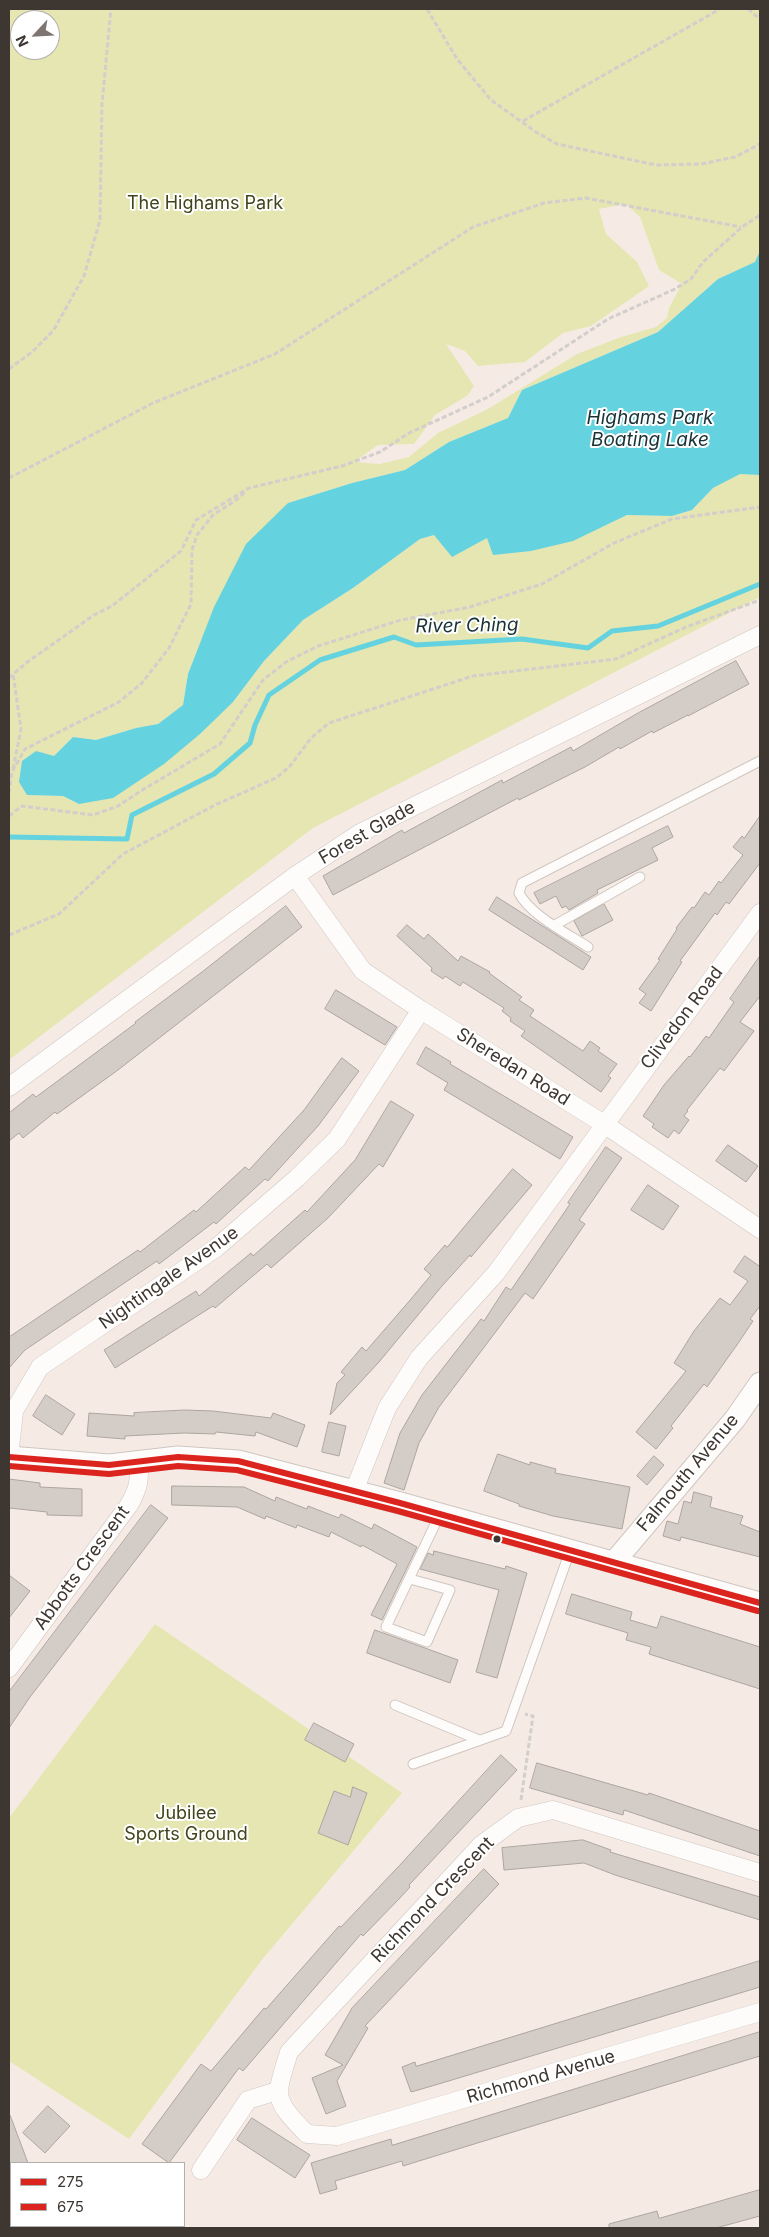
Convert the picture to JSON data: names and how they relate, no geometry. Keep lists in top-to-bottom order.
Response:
{
  "streets": {
    "street": [
      "Forest Glade",
      "Clivedon Road",
      "Sheredan Road",
      "Nightingale Avenue",
      "Falmouth Avenue",
      "Abbotts Crescent",
      "Richmond Crescent",
      "Richmond Avenue"
    ]
  },
  "crossings": [
    ["Forest Glade", "Sheredan Road"],
    ["Clivedon Road", "Sheredan Road"],
    ["Sheredan Road", "Nightingale Avenue"],
    ["Richmond Crescent", "Richmond Avenue"]
  ],
  "water": ["Highams Park Boating Lake", "River Ching"],
  "parks": ["The Highams Park", "Jubilee Sports Ground"],
  "lines": ["transit line 275", "transit line 675"],
  "legend": ["275", "675"],
  "north": "bottom left"
}
